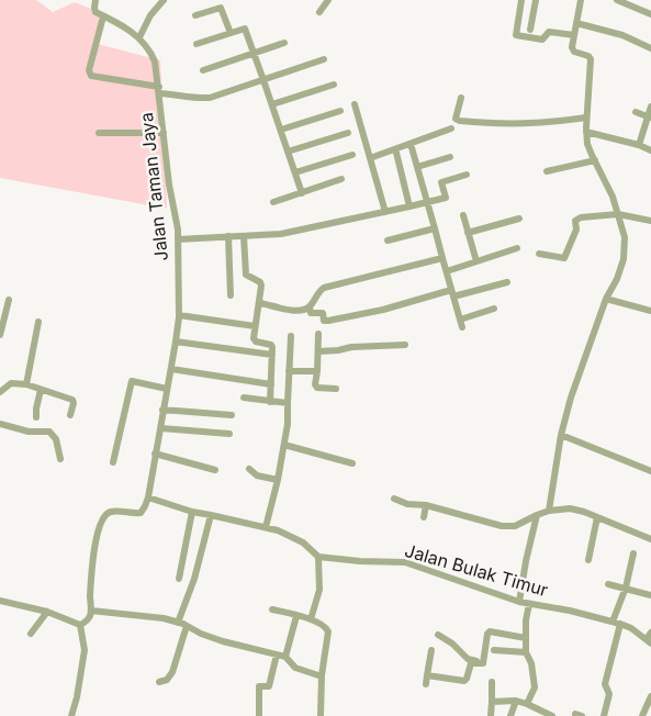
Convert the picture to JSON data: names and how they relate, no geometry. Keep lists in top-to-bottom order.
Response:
{
  "streets": {
    "street": ["Jalan Taman Jaya", "Jalan Bulak Timur"]
  }
}
